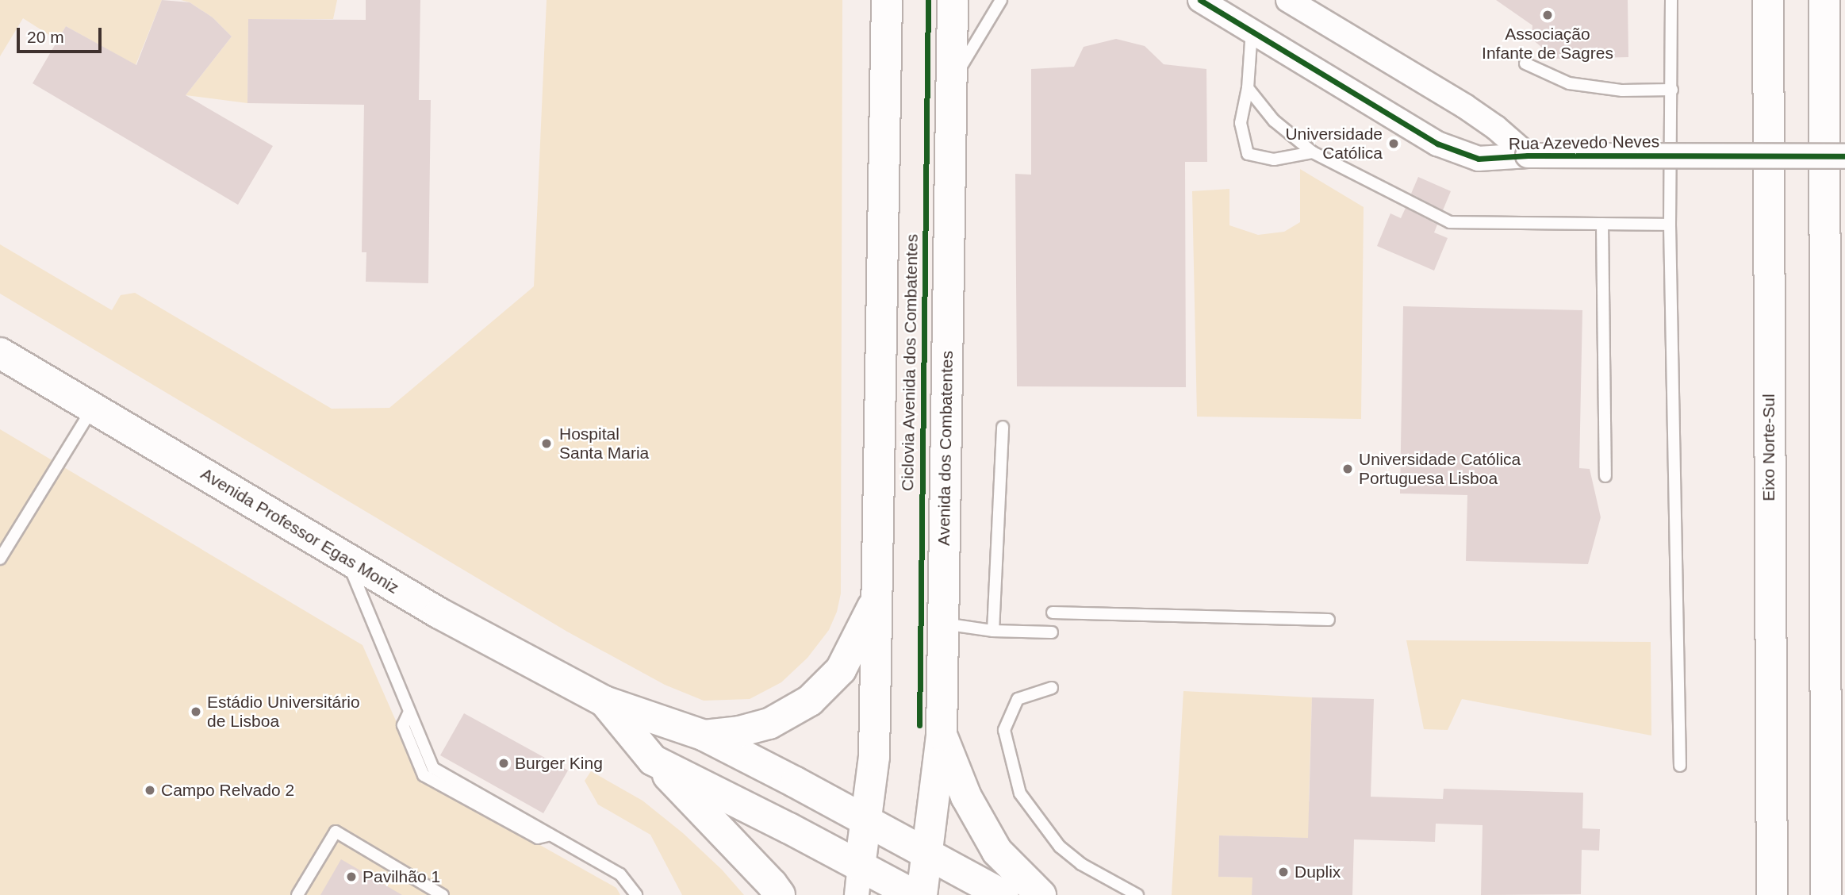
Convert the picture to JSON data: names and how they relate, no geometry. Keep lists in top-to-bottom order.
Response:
{
  "streets": {
    "main road": ["Eixo Norte-Sul", "Avenida dos Combatentes", "Avenida Professor Egas Moniz"],
    "street": ["Rua Azevedo Neves"],
    "cycle path": ["Ciclovia Avenida dos Combatentes"]
  },
  "crossings": [
    ["Avenida dos Combatentes", "Avenida Professor Egas Moniz"]
  ],
  "places": [
    "Associação Infante de Sagres",
    "Universidade Católica",
    "Hospital Santa Maria",
    "Universidade Católica Portuguesa Lisboa",
    "Estádio Universitário de Lisboa",
    "Burger King",
    "Campo Relvado 2",
    "Duplix",
    "Pavilhão 1"
  ],
  "scale_bar": "20 m"
}
